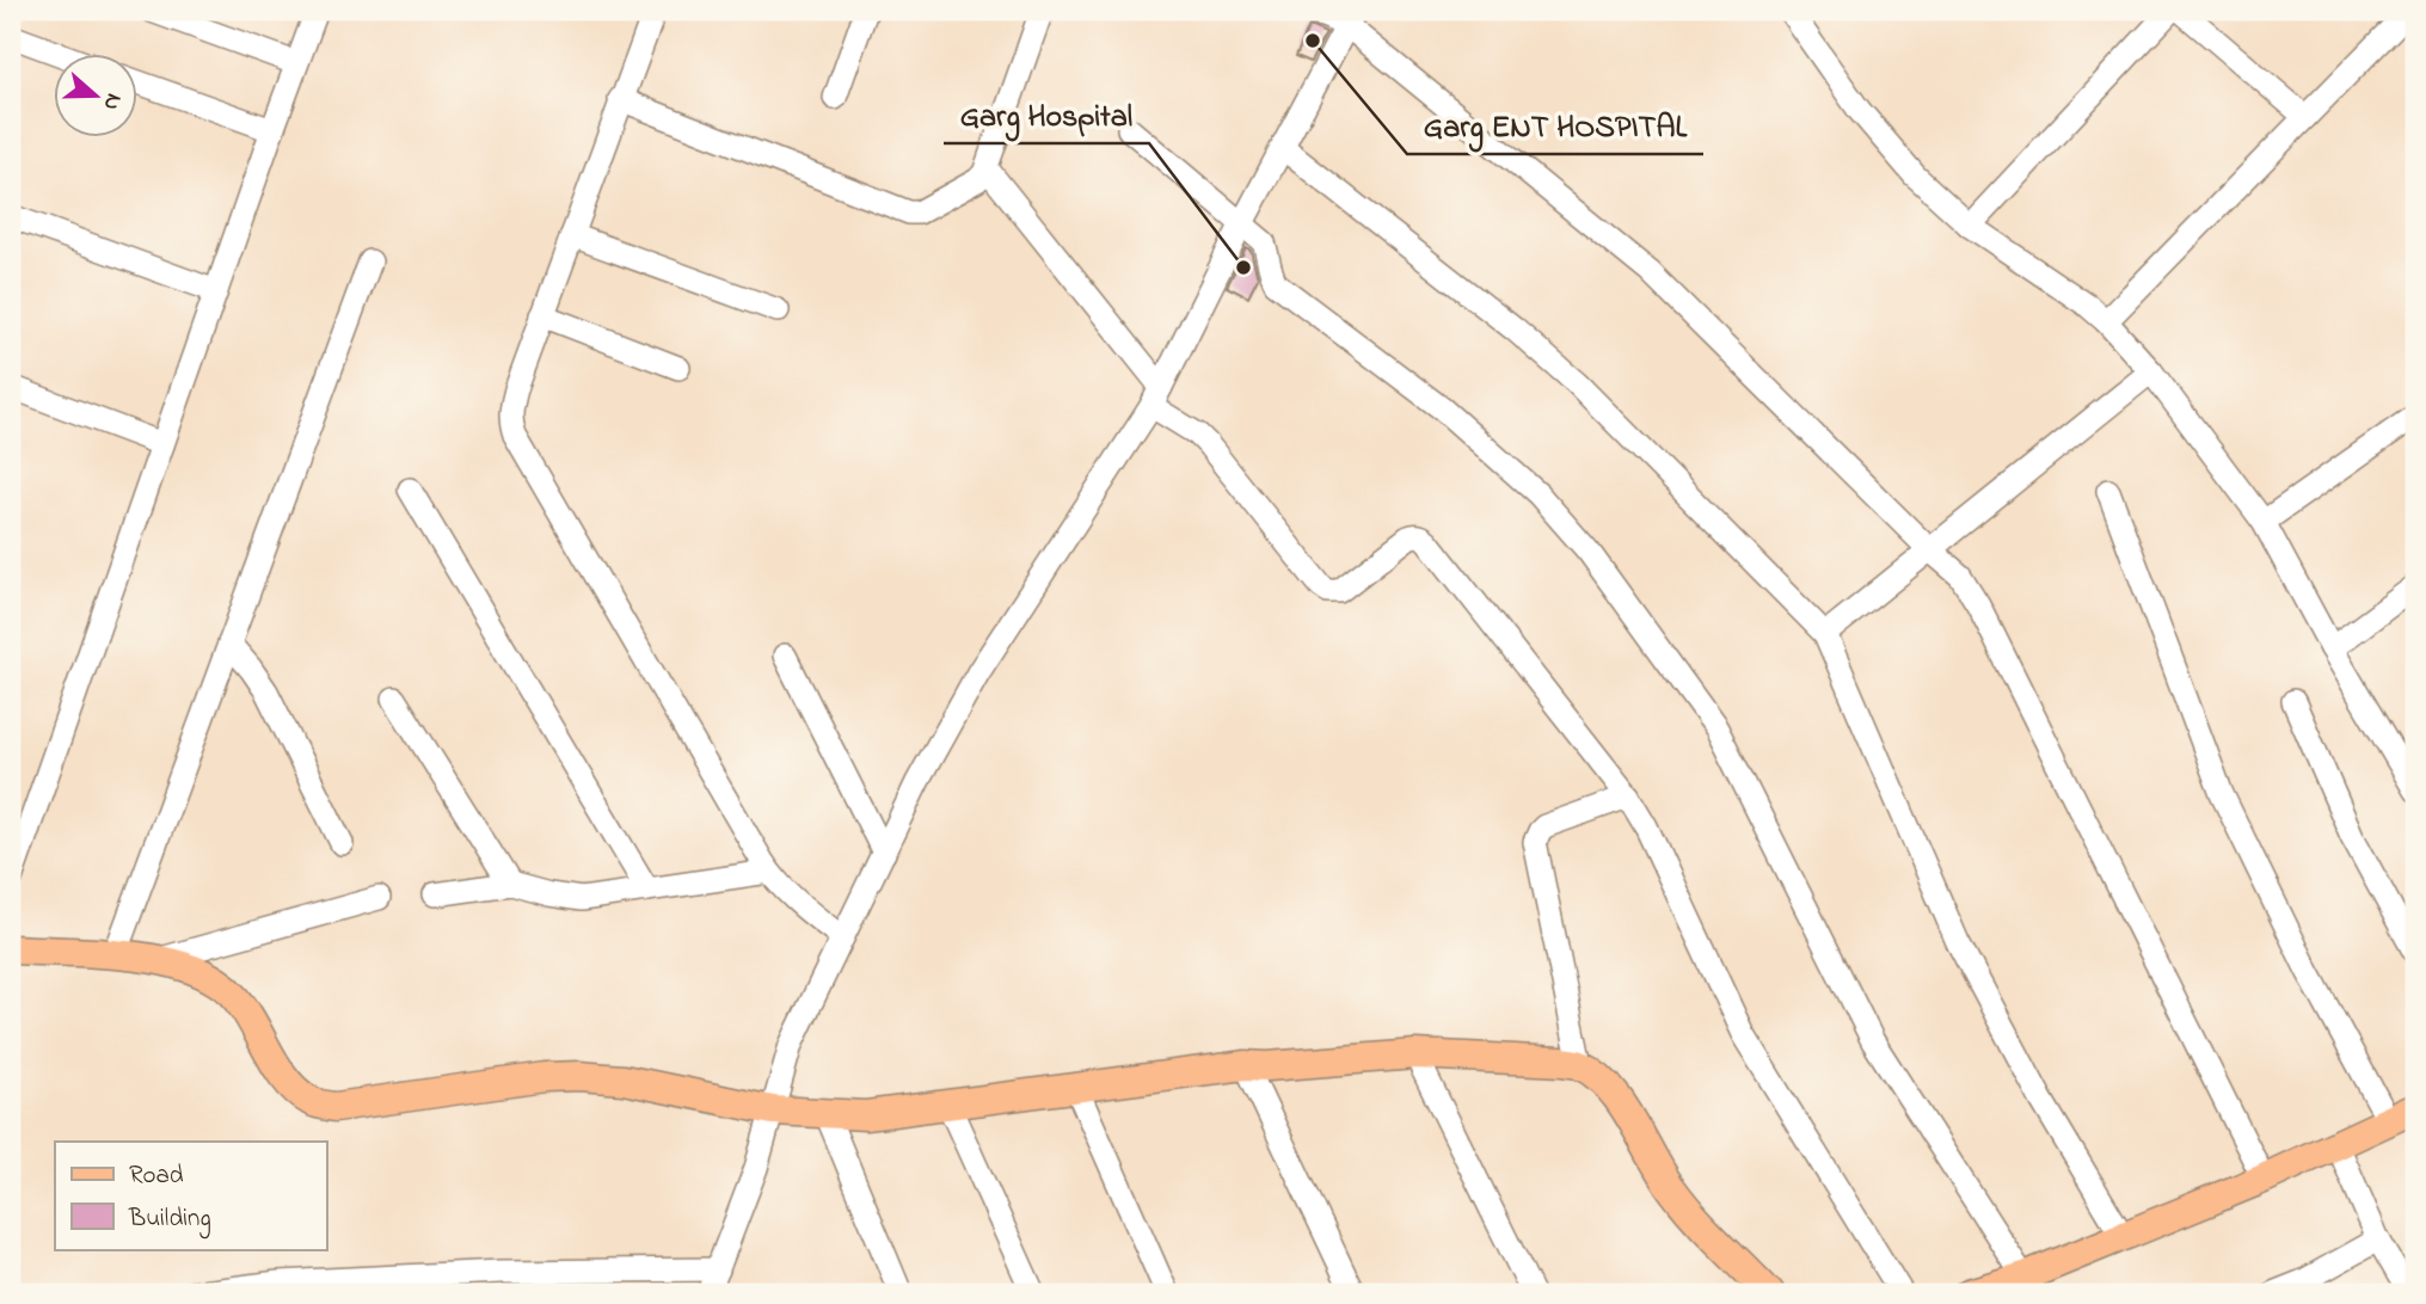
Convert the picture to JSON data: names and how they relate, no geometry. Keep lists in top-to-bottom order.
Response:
{
  "places": ["Garg ENT HOSPITAL", "Garg Hospital"],
  "legend": ["Road", "Building"],
  "north": "right"
}
